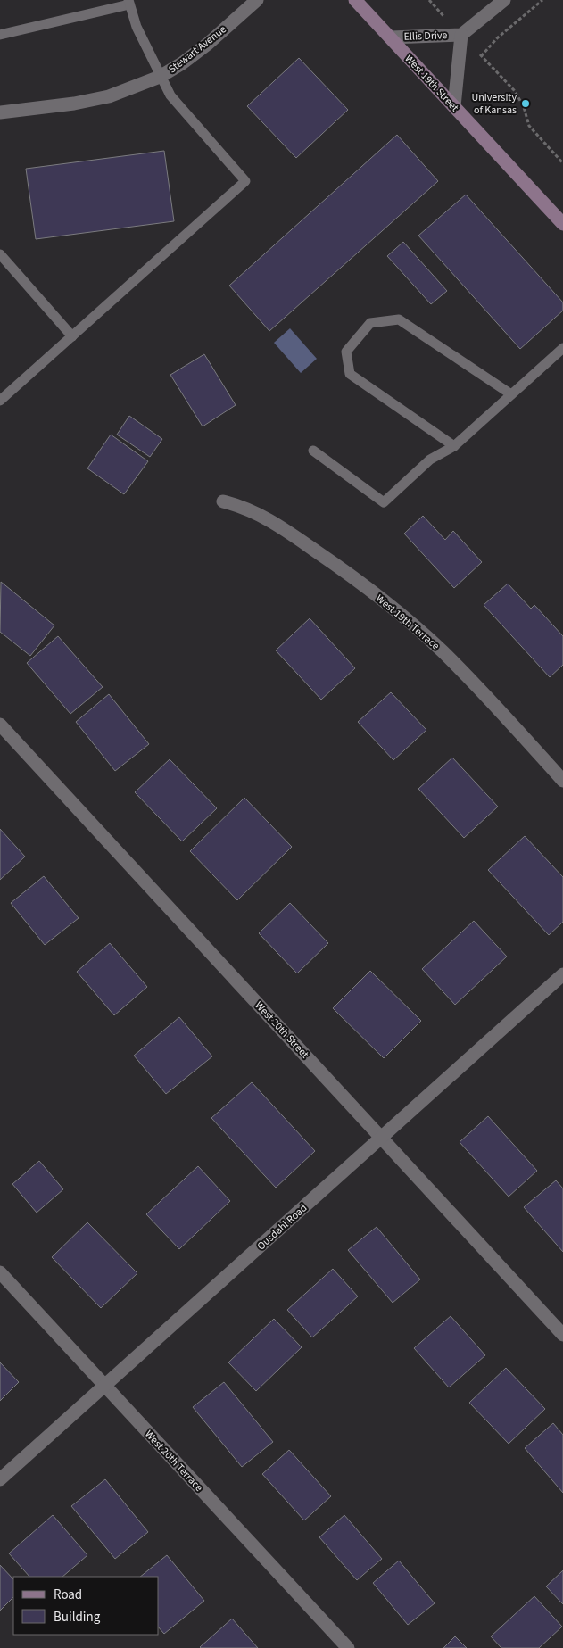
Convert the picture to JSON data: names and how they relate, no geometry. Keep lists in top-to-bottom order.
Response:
{
  "streets": {
    "main road": ["West 19th Street"],
    "street": [
      "Ellis Drive",
      "Stewart Avenue",
      "West 19th Terrace",
      "West 20th Street",
      "Ousdahl Road",
      "West 20th Terrace"
    ]
  },
  "crossings": [
    ["Ellis Drive", "West 19th Street"],
    ["West 20th Street", "Ousdahl Road"],
    ["Ousdahl Road", "West 20th Terrace"]
  ],
  "places": ["University of Kansas"],
  "legend": ["Road", "Building"]
}
